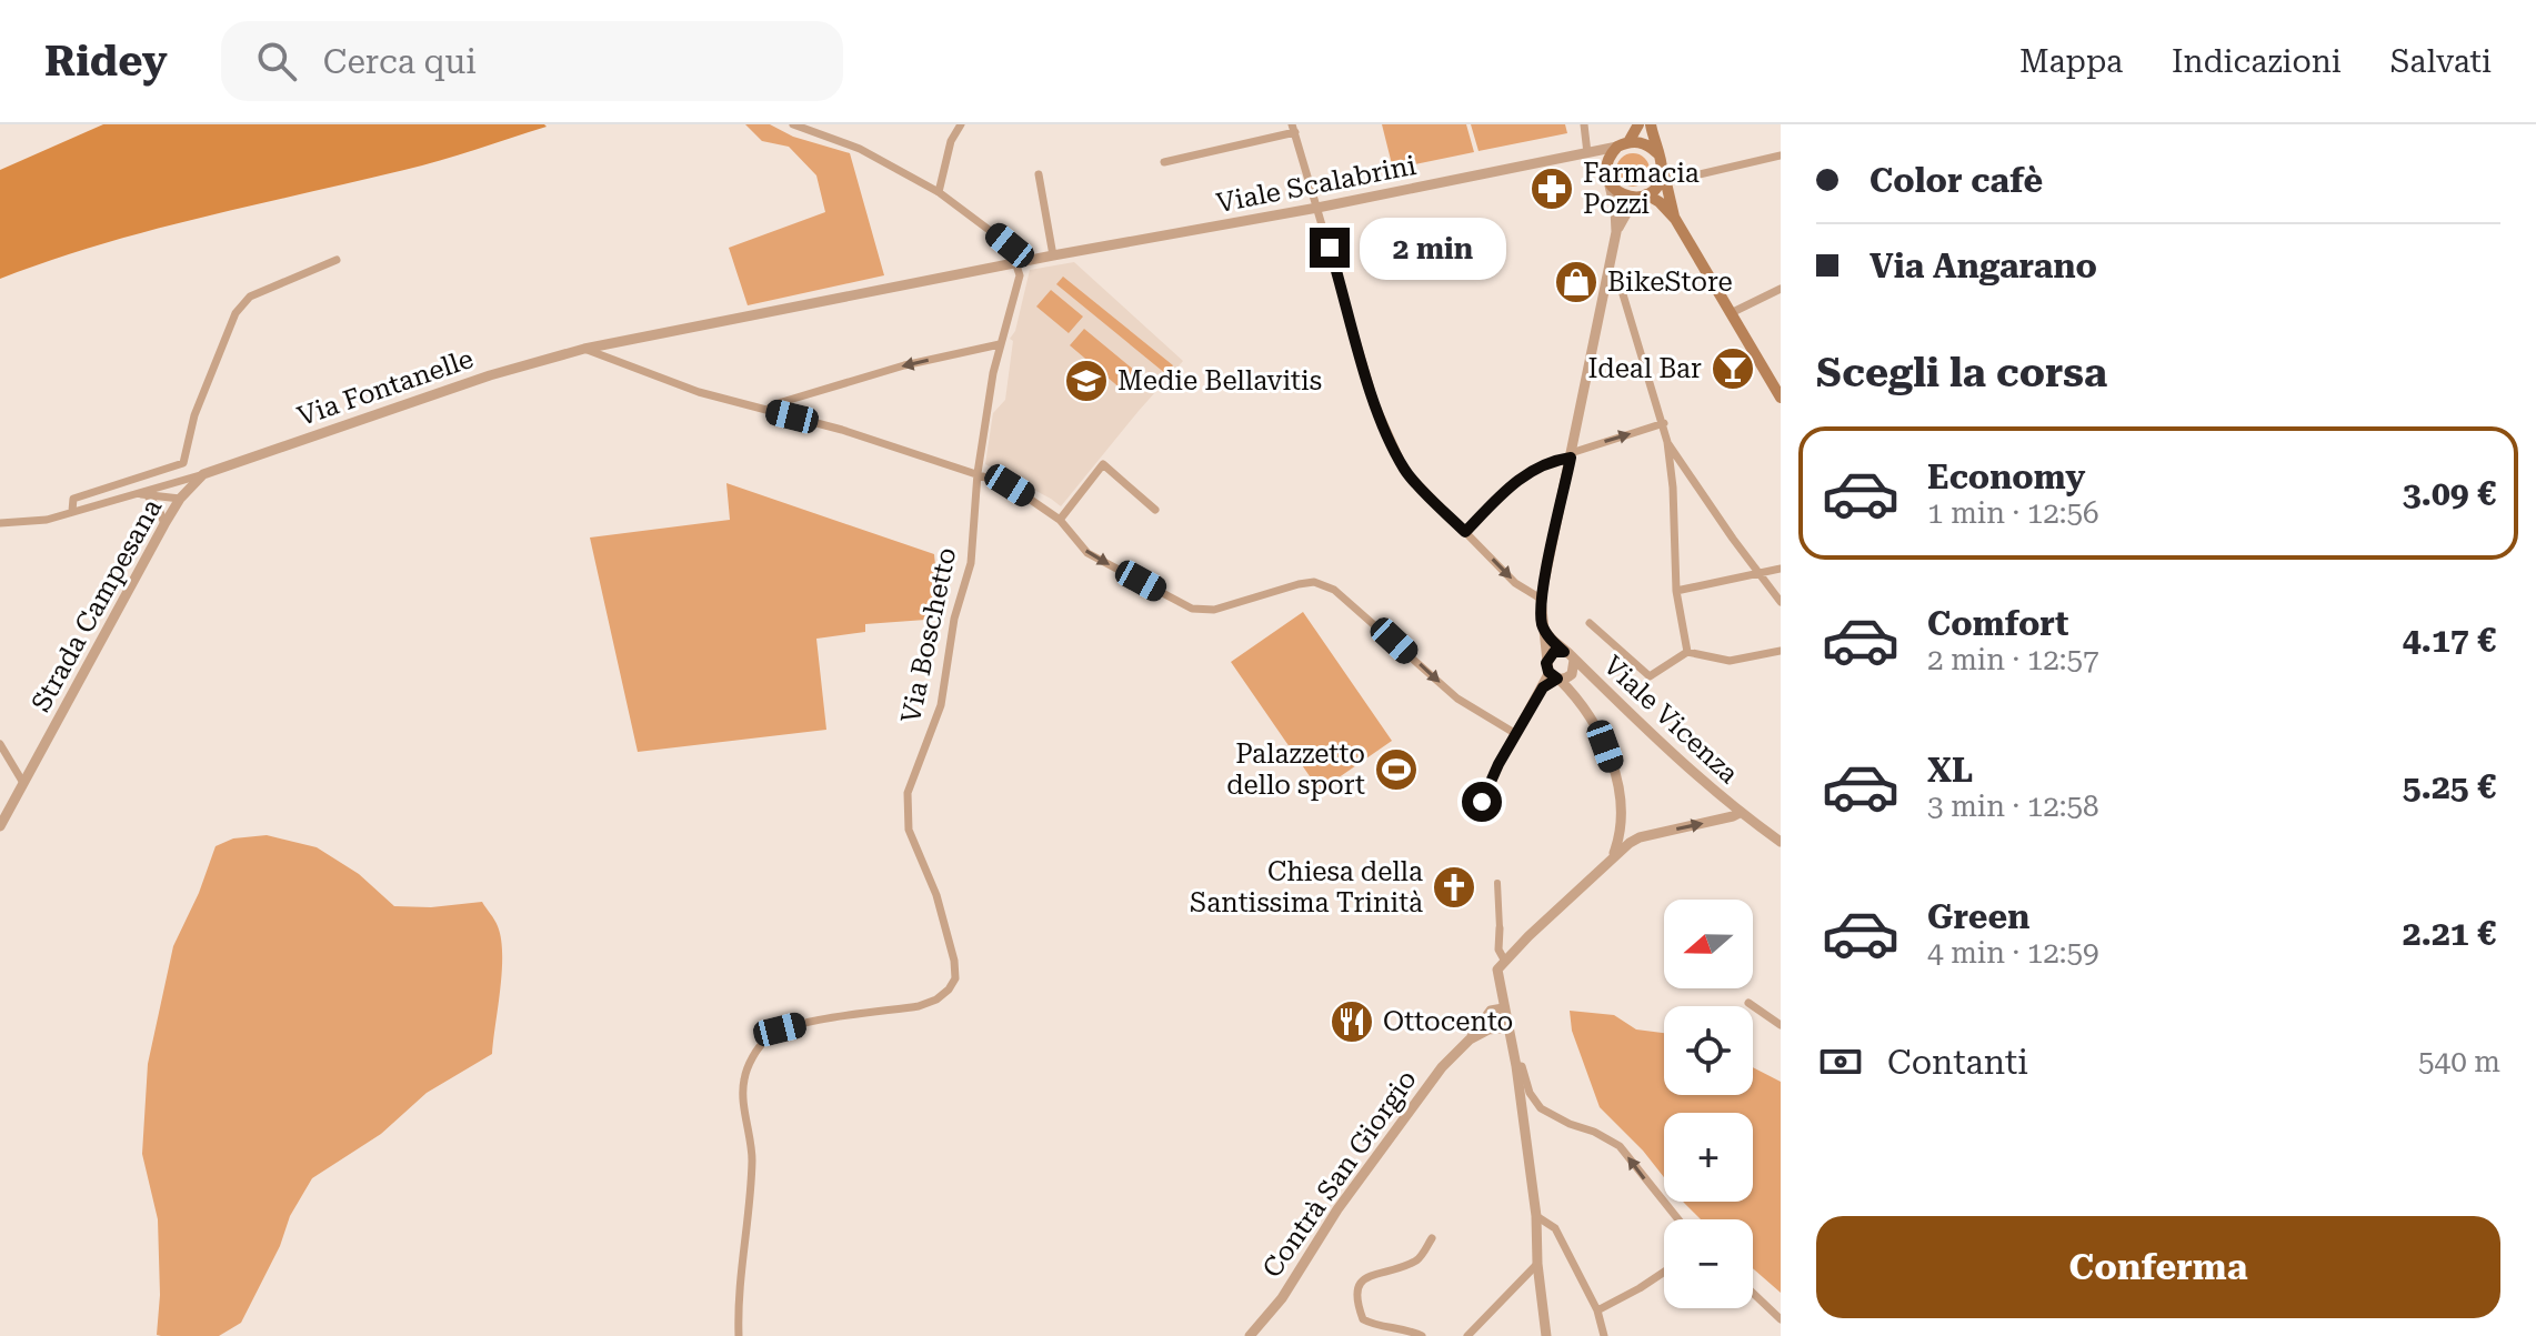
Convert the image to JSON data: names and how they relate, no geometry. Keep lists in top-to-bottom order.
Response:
{
  "streets": {
    "street": [
      "Viale Scalabrini",
      "Via Fontanelle",
      "Strada Campesana",
      "Via Boschetto",
      "Viale Vicenza",
      "Contrà San Giorgio"
    ]
  },
  "crossings": [
    ["Viale Scalabrini", "Via Fontanelle"],
    ["Via Fontanelle", "Strada Campesana"]
  ],
  "places": {
    "pharmacy": ["Farmacia Pozzi"],
    "shop": ["BikeStore"],
    "bar": ["Ideal Bar"],
    "school or university": ["Medie Bellavitis"],
    "sports": ["Palazzetto dello sport"],
    "church": ["Chiesa della Santissima Trinità"],
    "restaurant": ["Ottocento"]
  },
  "north": "left",
  "page": {
    "header": "Ridey",
    "search": "Cerca qui",
    "nav": ["Mappa", "Indicazioni", "Salvati"],
    "banner": ["Color cafè", "Via Angarano"],
    "bubble": "2 min",
    "heading": "Scegli la corsa",
    "list": [
      {
        "name": "Economy",
        "note": "1 min · 12:56",
        "value": "3.09 €"
      },
      {
        "name": "Comfort",
        "note": "2 min · 12:57",
        "value": "4.17 €"
      },
      {
        "name": "XL",
        "note": "3 min · 12:58",
        "value": "5.25 €"
      },
      {
        "name": "Green",
        "note": "4 min · 12:59",
        "value": "2.21 €"
      }
    ],
    "map_buttons": ["+", "−"],
    "pay": ["Contanti", "540 m"],
    "buttons": "Conferma"
  }
}
